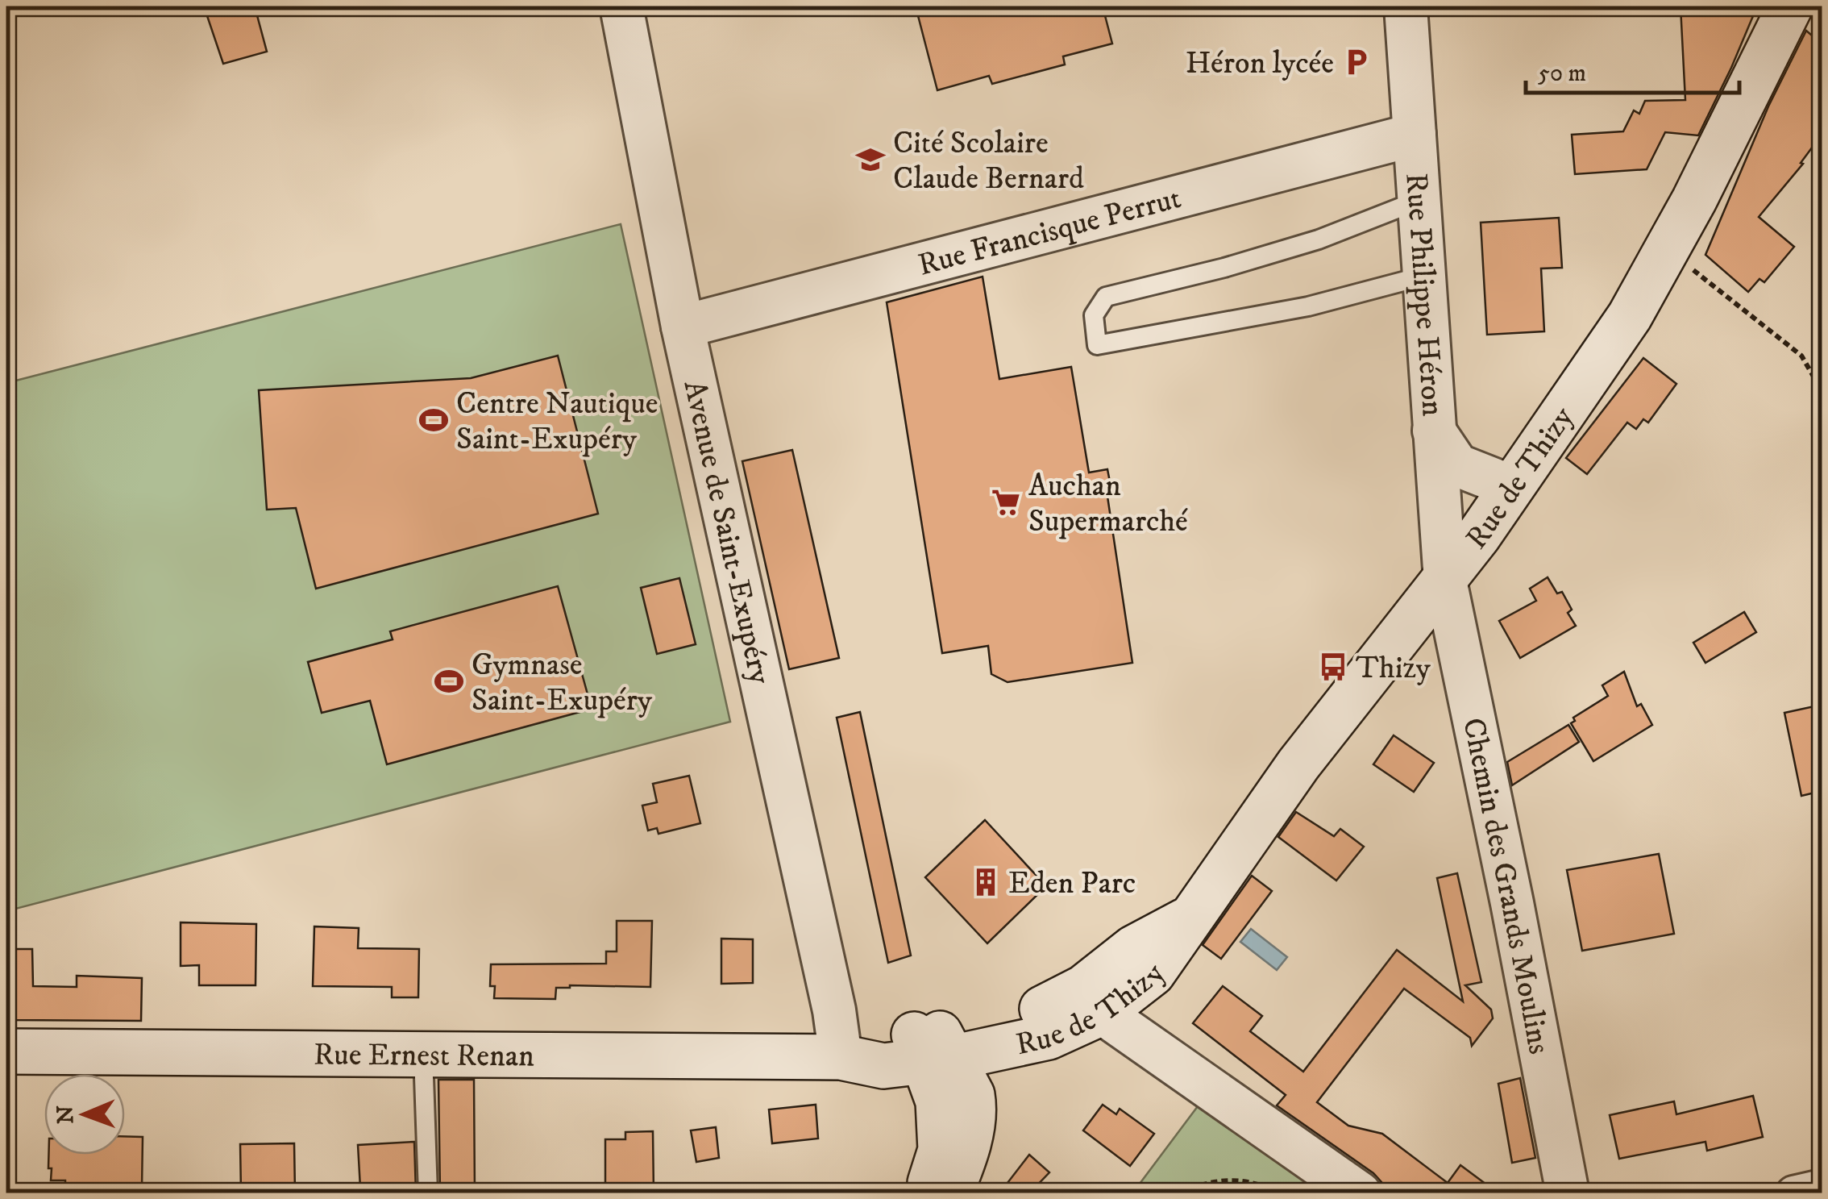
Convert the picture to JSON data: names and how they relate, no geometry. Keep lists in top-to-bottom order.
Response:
{
  "streets": {
    "main road": ["Rue de Thizy", "Rue Ernest Renan"],
    "street": [
      "Rue Francisque Perrut",
      "Rue Philippe Héron",
      "Avenue de Saint-Exupéry",
      "Chemin des Grands Moulins"
    ]
  },
  "crossings": [
    ["Rue Francisque Perrut", "Rue Philippe Héron"],
    ["Rue Francisque Perrut", "Avenue de Saint-Exupéry"],
    ["Rue Philippe Héron", "Rue de Thizy"],
    ["Rue Philippe Héron", "Chemin des Grands Moulins"],
    ["Rue de Thizy", "Chemin des Grands Moulins"],
    ["Rue de Thizy", "Rue Ernest Renan"],
    ["Avenue de Saint-Exupéry", "Rue Ernest Renan"]
  ],
  "places": {
    "parking": ["Héron lycée"],
    "school or university": ["Cité Scolaire Claude Bernard"],
    "sports": ["Centre Nautique Saint-Exupéry", "Gymnase Saint-Exupéry"],
    "supermarket": ["Auchan Supermarché"],
    "bus stop": ["Thizy"],
    "building": ["Eden Parc"]
  },
  "scale_bar": "50 m",
  "north": "left"
}
